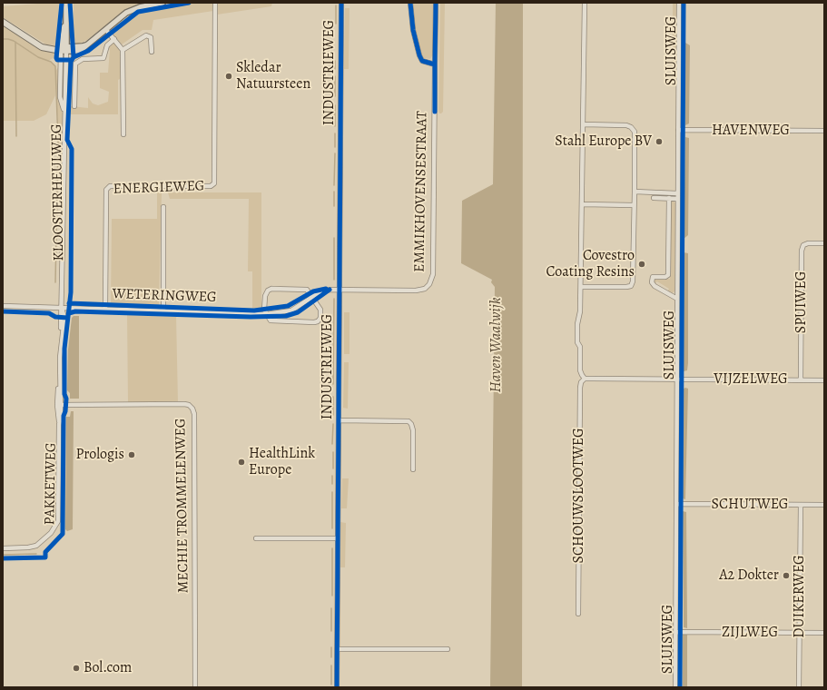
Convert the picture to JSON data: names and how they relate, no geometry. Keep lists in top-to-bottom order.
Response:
{
  "streets": {
    "street": [
      "SLUISWEG",
      "INDUSTRIEWEG",
      "HAVENWEG",
      "ENERGIEWEG",
      "EMMIKHOVENSESTRAAT",
      "KLOOSTERHEULWEG",
      "WETERINGWEG",
      "SPUIWEG",
      "VIJZELWEG",
      "PAKKETWEG",
      "SCHOUWSLOOTWEG",
      "SCHUTWEG",
      "MECHIE TROMMELENWEG",
      "DUIKERWEG",
      "ZIJLWEG"
    ]
  },
  "crossings": [
    ["SLUISWEG", "HAVENWEG"],
    ["SLUISWEG", "VIJZELWEG"],
    ["SLUISWEG", "SCHUTWEG"],
    ["SLUISWEG", "ZIJLWEG"],
    ["INDUSTRIEWEG", "EMMIKHOVENSESTRAAT"],
    ["INDUSTRIEWEG", "WETERINGWEG"],
    ["ENERGIEWEG", "WETERINGWEG"],
    ["KLOOSTERHEULWEG", "WETERINGWEG"],
    ["SPUIWEG", "VIJZELWEG"],
    ["PAKKETWEG", "MECHIE TROMMELENWEG"],
    ["SCHUTWEG", "DUIKERWEG"],
    ["DUIKERWEG", "ZIJLWEG"]
  ],
  "water": ["Haven Waalwijk"],
  "places": [
    "Skledar Natuursteen",
    "Stahl Europe BV",
    "Covestro Coating Resins",
    "Prologis",
    "HealthLink Europe",
    "A2 Dokter",
    "Bol.com"
  ]
}
